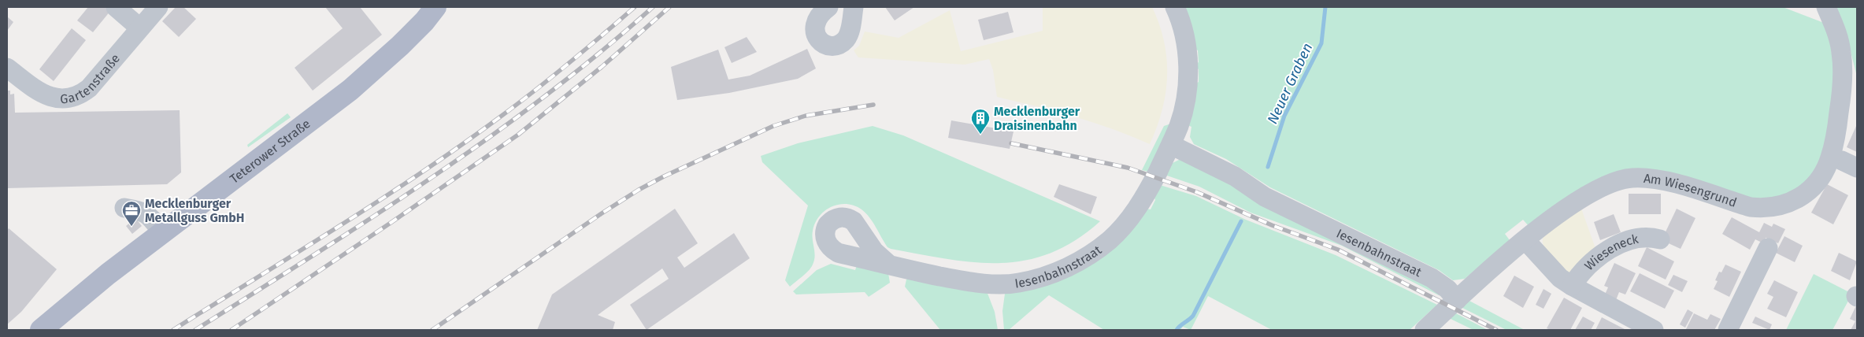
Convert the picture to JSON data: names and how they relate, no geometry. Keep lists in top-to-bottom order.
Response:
{
  "streets": {
    "main road": ["Teterower Straße"],
    "street": [
      "Gartenstraße",
      "Am Wiesengrund",
      "Iesenbahnstraat",
      "Wieseneck"
    ]
  },
  "crossings": [
    ["Am Wiesengrund", "Iesenbahnstraat"],
    ["Am Wiesengrund", "Wieseneck"]
  ],
  "water": ["Neuer Graben"],
  "places": {
    "building": ["Mecklenburger Draisinenbahn"],
    "office": ["Mecklenburger Metallguss GmbH"]
  }
}
